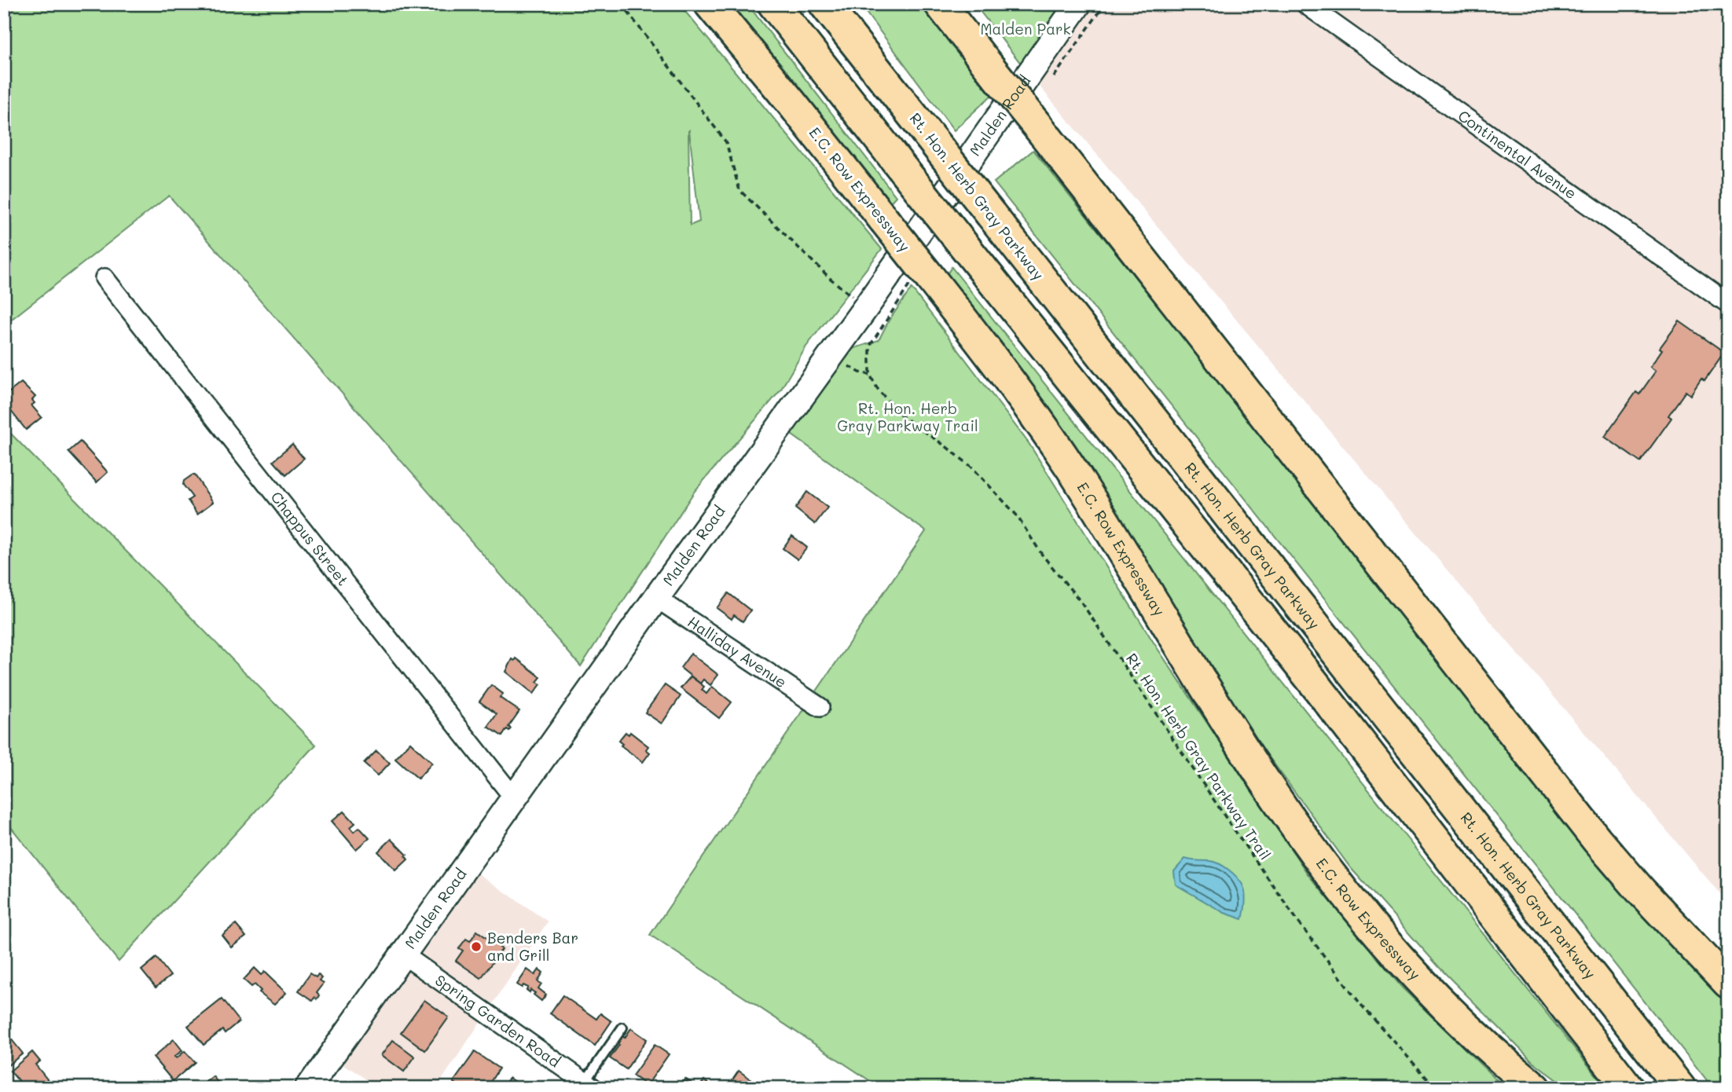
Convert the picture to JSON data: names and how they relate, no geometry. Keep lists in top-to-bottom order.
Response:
{
  "streets": {
    "highway": ["E.C. Row Expressway", "Rt. Hon. Herb Gray Parkway"],
    "main road": ["Malden Road"],
    "street": [
      "Continental Avenue",
      "Chappus Street",
      "Halliday Avenue",
      "Spring Garden Road"
    ],
    "path": ["Rt. Hon. Herb Gray Parkway Trail"]
  },
  "crossings": [
    ["Malden Road", "Chappus Street"],
    ["Malden Road", "Halliday Avenue"],
    ["Malden Road", "Rt. Hon. Herb Gray Parkway Trail"],
    ["Malden Road", "Spring Garden Road"]
  ],
  "parks": ["Malden Park", "Rt. Hon. Herb Gray Parkway Trail"],
  "places": ["Benders Bar and Grill"]
}
